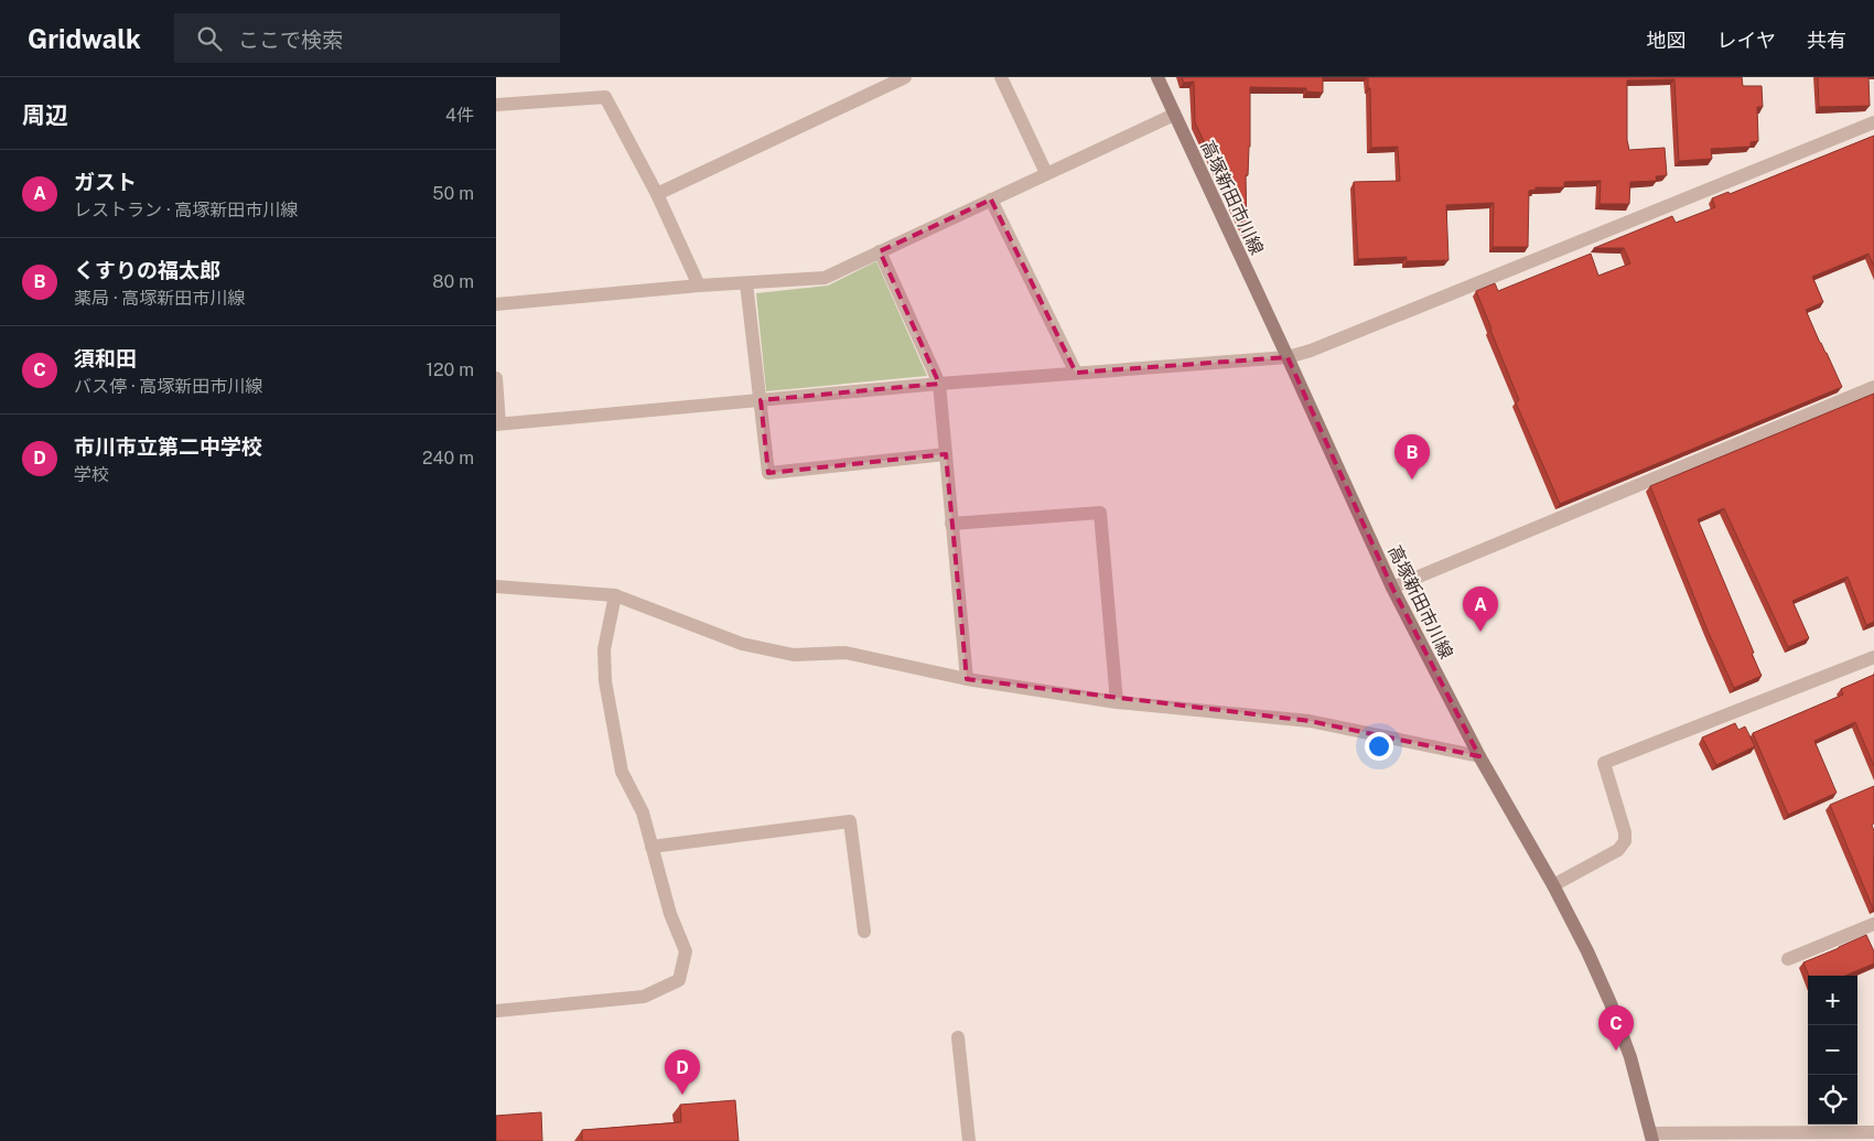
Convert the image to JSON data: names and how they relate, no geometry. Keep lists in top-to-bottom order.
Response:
{
  "streets": {
    "main road": ["高塚新田市川線"]
  },
  "page": {
    "header": "Gridwalk",
    "search": "ここで検索",
    "nav": ["地図", "レイヤ", "共有"],
    "heading": ["周辺", "4件"],
    "list": [
      {
        "mark": "A",
        "name": "ガスト",
        "note": "レストラン · 高塚新田市川線",
        "value": "50 m"
      },
      {
        "mark": "B",
        "name": "くすりの福太郎",
        "note": "薬局 · 高塚新田市川線",
        "value": "80 m"
      },
      {
        "mark": "C",
        "name": "須和田",
        "note": "バス停 · 高塚新田市川線",
        "value": "120 m"
      },
      {
        "mark": "D",
        "name": "市川市立第二中学校",
        "note": "学校",
        "value": "240 m"
      }
    ],
    "pins": [
      "B",
      "A",
      "C",
      "D"
    ],
    "map_buttons": ["+", "−"]
  }
}
